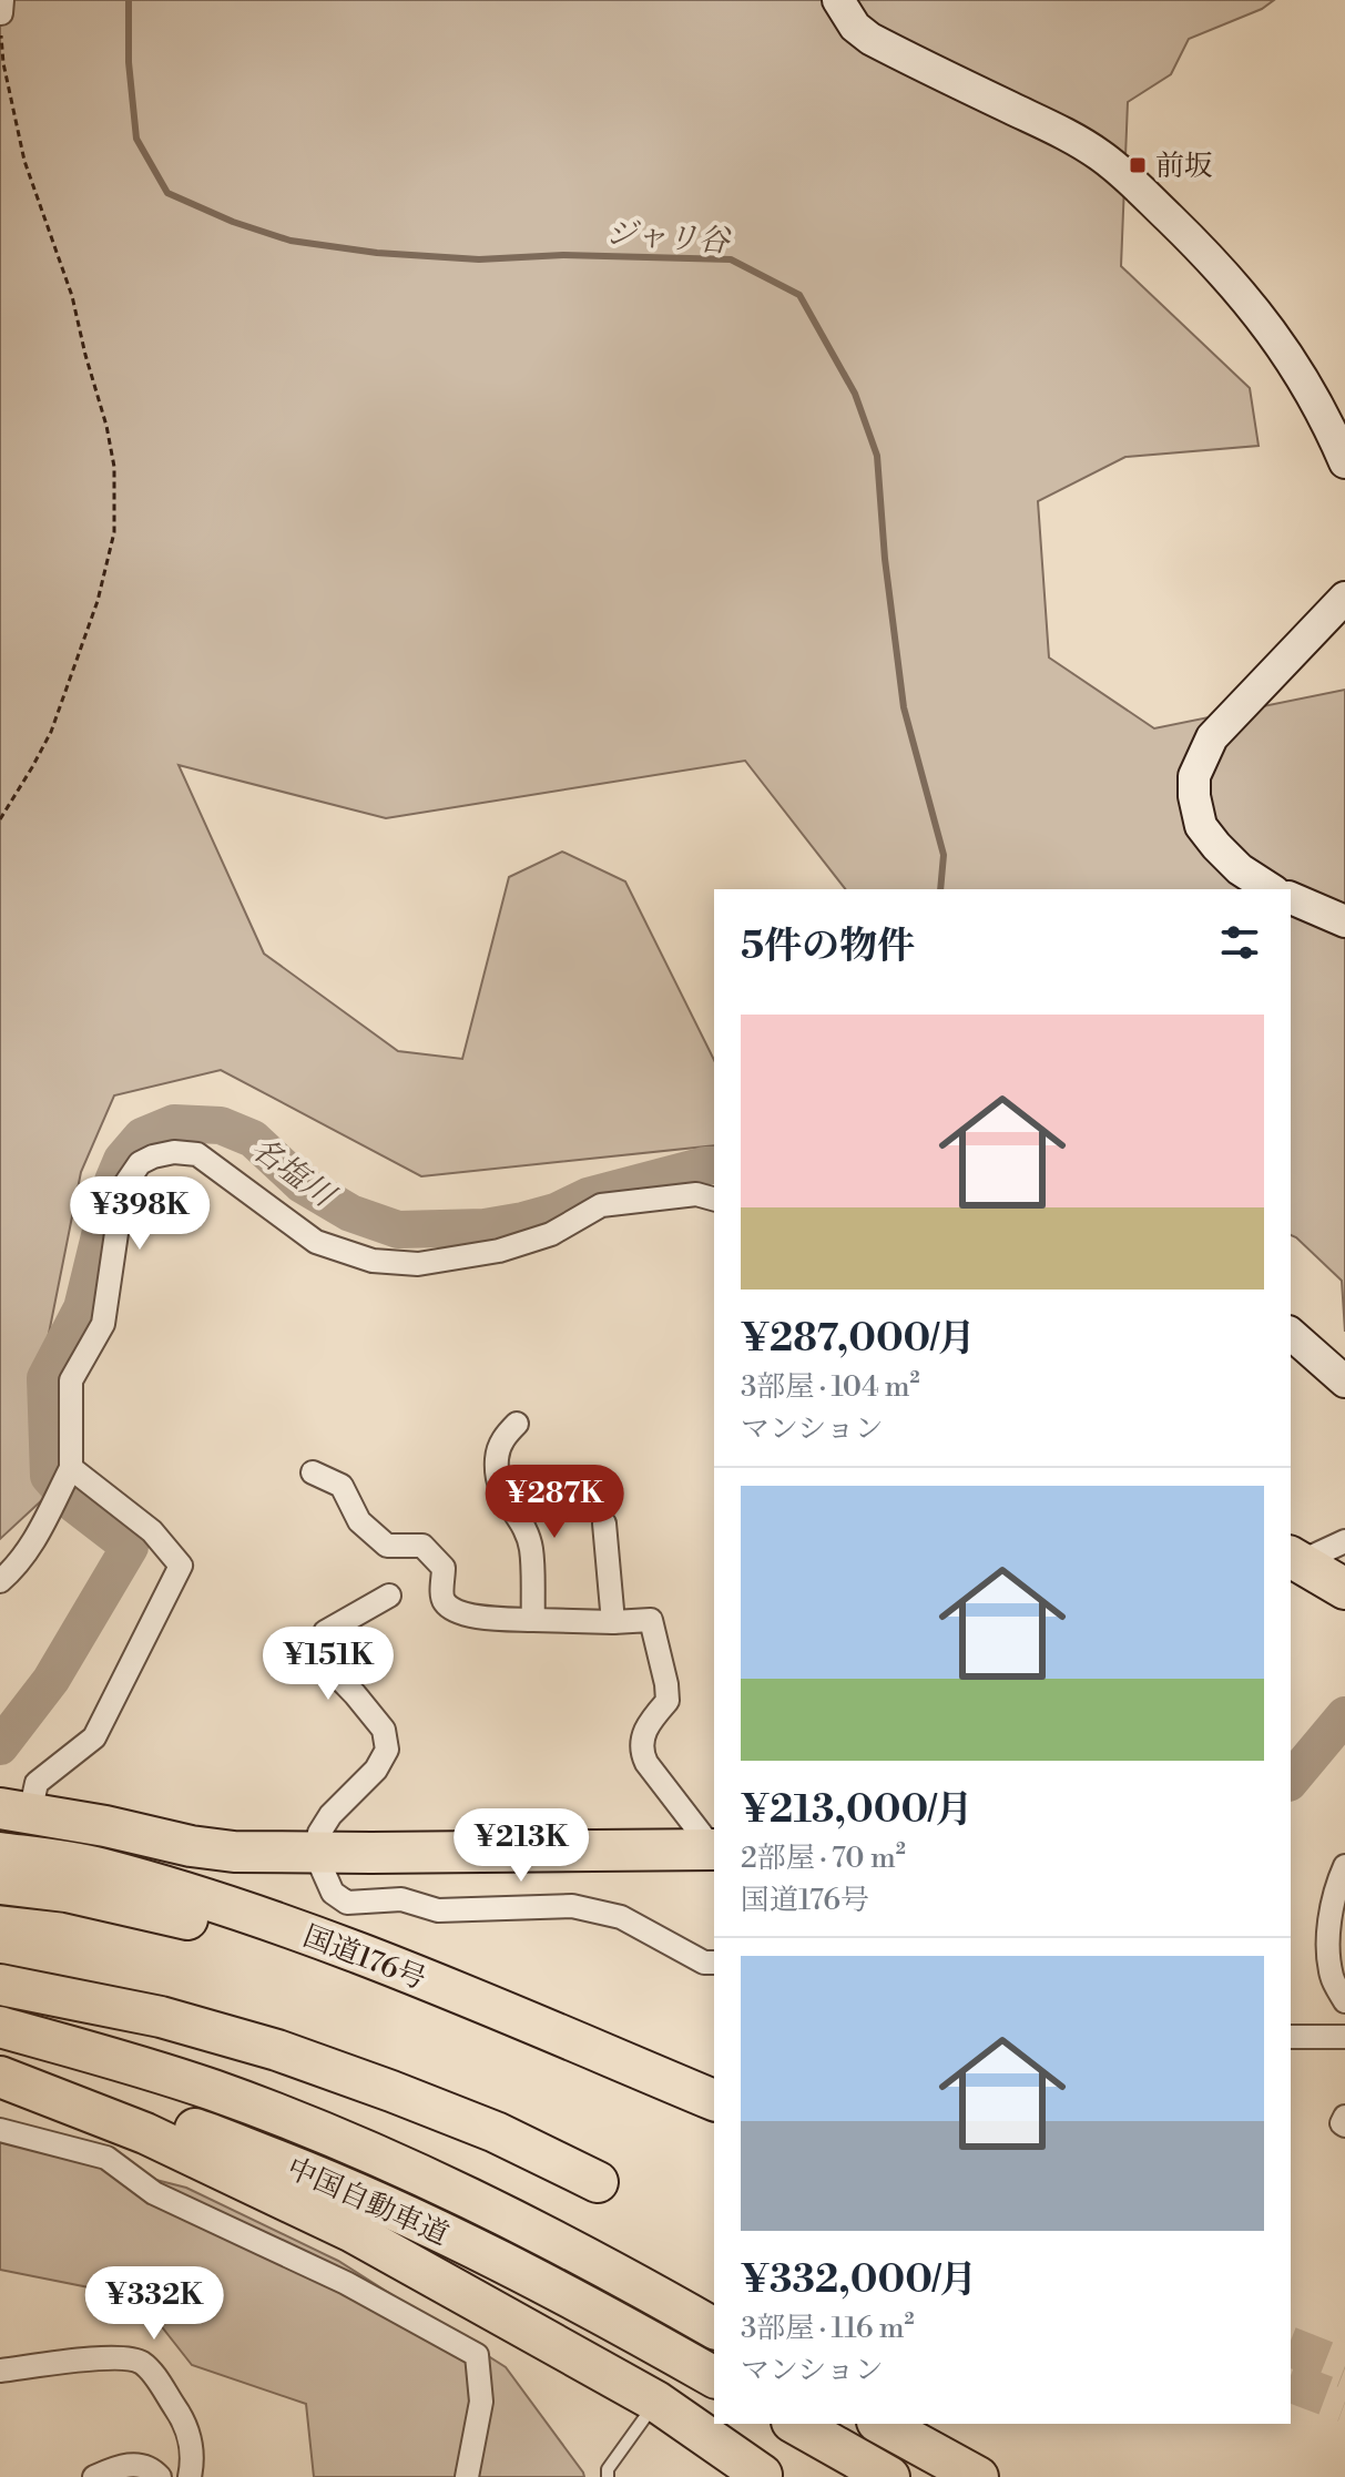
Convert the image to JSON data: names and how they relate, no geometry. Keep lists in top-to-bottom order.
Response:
{
  "streets": {
    "highway": ["国道176号", "中国自動車道"]
  },
  "water": ["ジャリ谷", "名塩川"],
  "places": {
    "transit": ["前坂"]
  },
  "page": {
    "heading": "5件の物件",
    "list": [
      {
        "name": "¥287,000/月",
        "note": "3部屋 · 104 m² · マンション"
      },
      {
        "name": "¥213,000/月",
        "note": "2部屋 · 70 m² · 国道176号"
      },
      {
        "name": "¥332,000/月",
        "note": "3部屋 · 116 m² · マンション"
      }
    ],
    "price": [
      "¥398K",
      "¥287K",
      "¥151K",
      "¥213K",
      "¥332K"
    ]
  }
}
